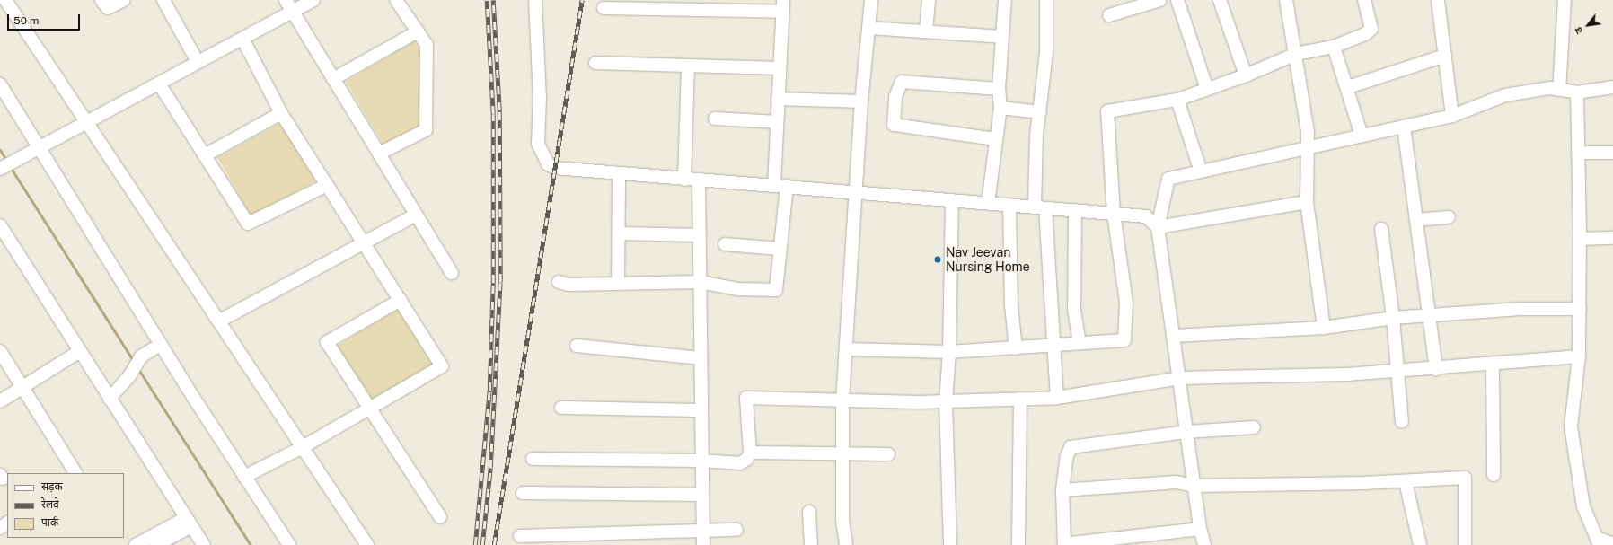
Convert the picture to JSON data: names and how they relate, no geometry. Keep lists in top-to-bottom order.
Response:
{
  "places": ["Nav Jeevan Nursing Home"],
  "legend": ["सड़क", "रेलवे", "पार्क"],
  "scale_bar": "50 m",
  "north": "bottom left"
}
